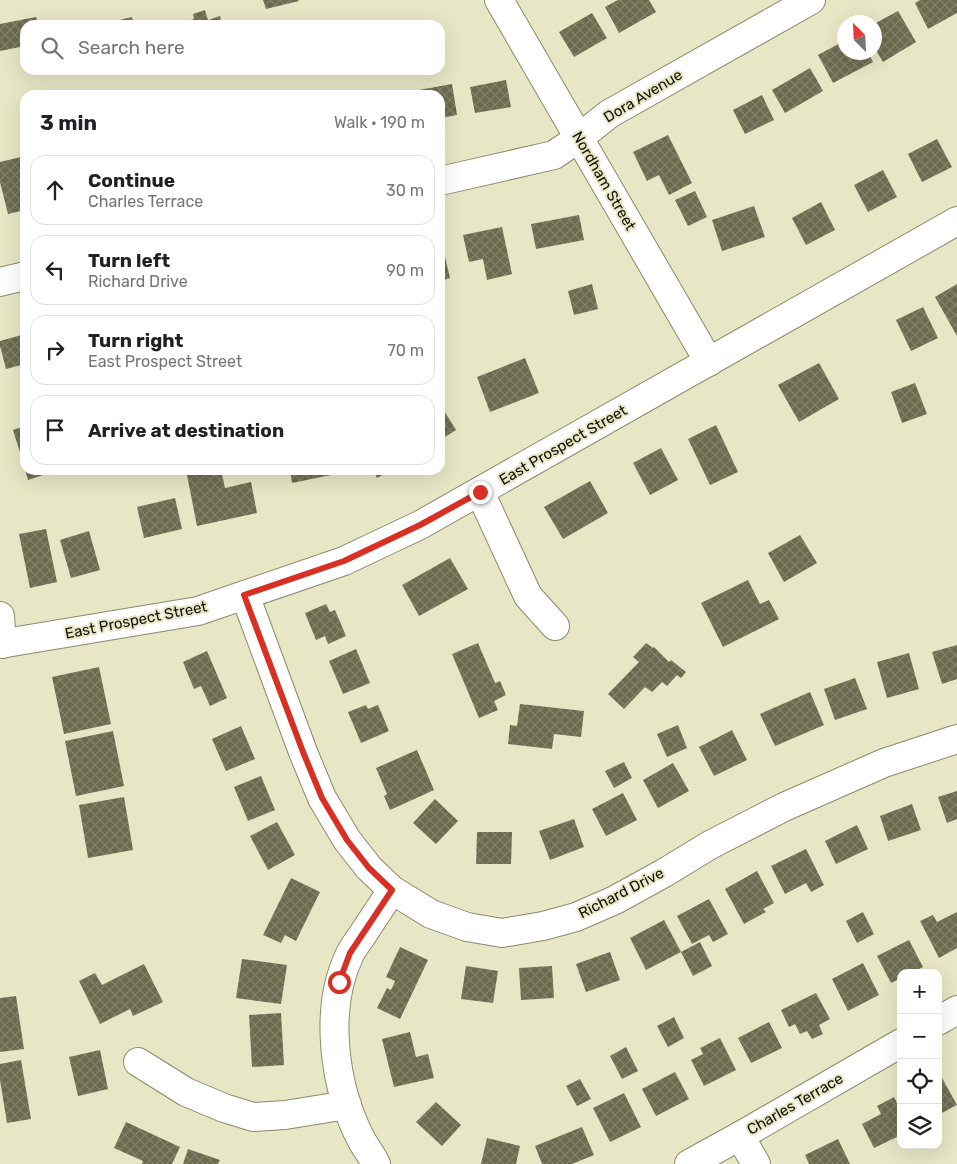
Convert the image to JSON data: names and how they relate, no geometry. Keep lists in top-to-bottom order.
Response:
{
  "streets": {
    "street": [
      "Dora Avenue",
      "Nordham Street",
      "East Prospect Street",
      "Richard Drive",
      "Charles Terrace"
    ]
  },
  "crossings": [
    ["Dora Avenue", "Nordham Street"],
    ["Nordham Street", "East Prospect Street"],
    ["East Prospect Street", "Richard Drive"]
  ],
  "north": "top left",
  "page": {
    "search": "Search here",
    "heading": ["3 min", "Walk · 190 m"],
    "list": [
      ["Continue", "Charles Terrace", "30 m"],
      ["Turn left", "Richard Drive", "90 m"],
      ["Turn right", "East Prospect Street", "70 m"],
      "Arrive at destination"
    ],
    "map_buttons": ["+", "−"]
  }
}
